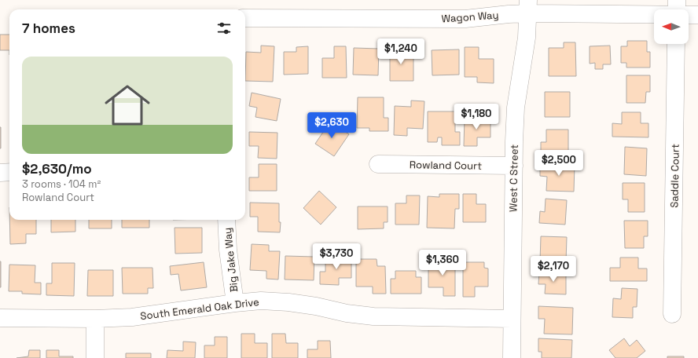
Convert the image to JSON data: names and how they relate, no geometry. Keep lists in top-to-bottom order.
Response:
{
  "streets": {
    "street": [
      "Wagon Way",
      "Rowland Court",
      "Saddle Court",
      "West C Street",
      "Big Jake Way",
      "South Emerald Oak Drive"
    ]
  },
  "crossings": [
    ["Wagon Way", "West C Street"],
    ["Rowland Court", "West C Street"],
    ["West C Street", "South Emerald Oak Drive"],
    ["Big Jake Way", "South Emerald Oak Drive"]
  ],
  "north": "left",
  "page": {
    "heading": "7 homes",
    "price": [
      "$1,240",
      "$1,180",
      "$2,630",
      "$2,500",
      "$3,730",
      "$1,360",
      "$2,170"
    ],
    "list": [
      {
        "name": "$2,630/mo",
        "note": "3 rooms · 104 m² · Rowland Court"
      }
    ]
  }
}
